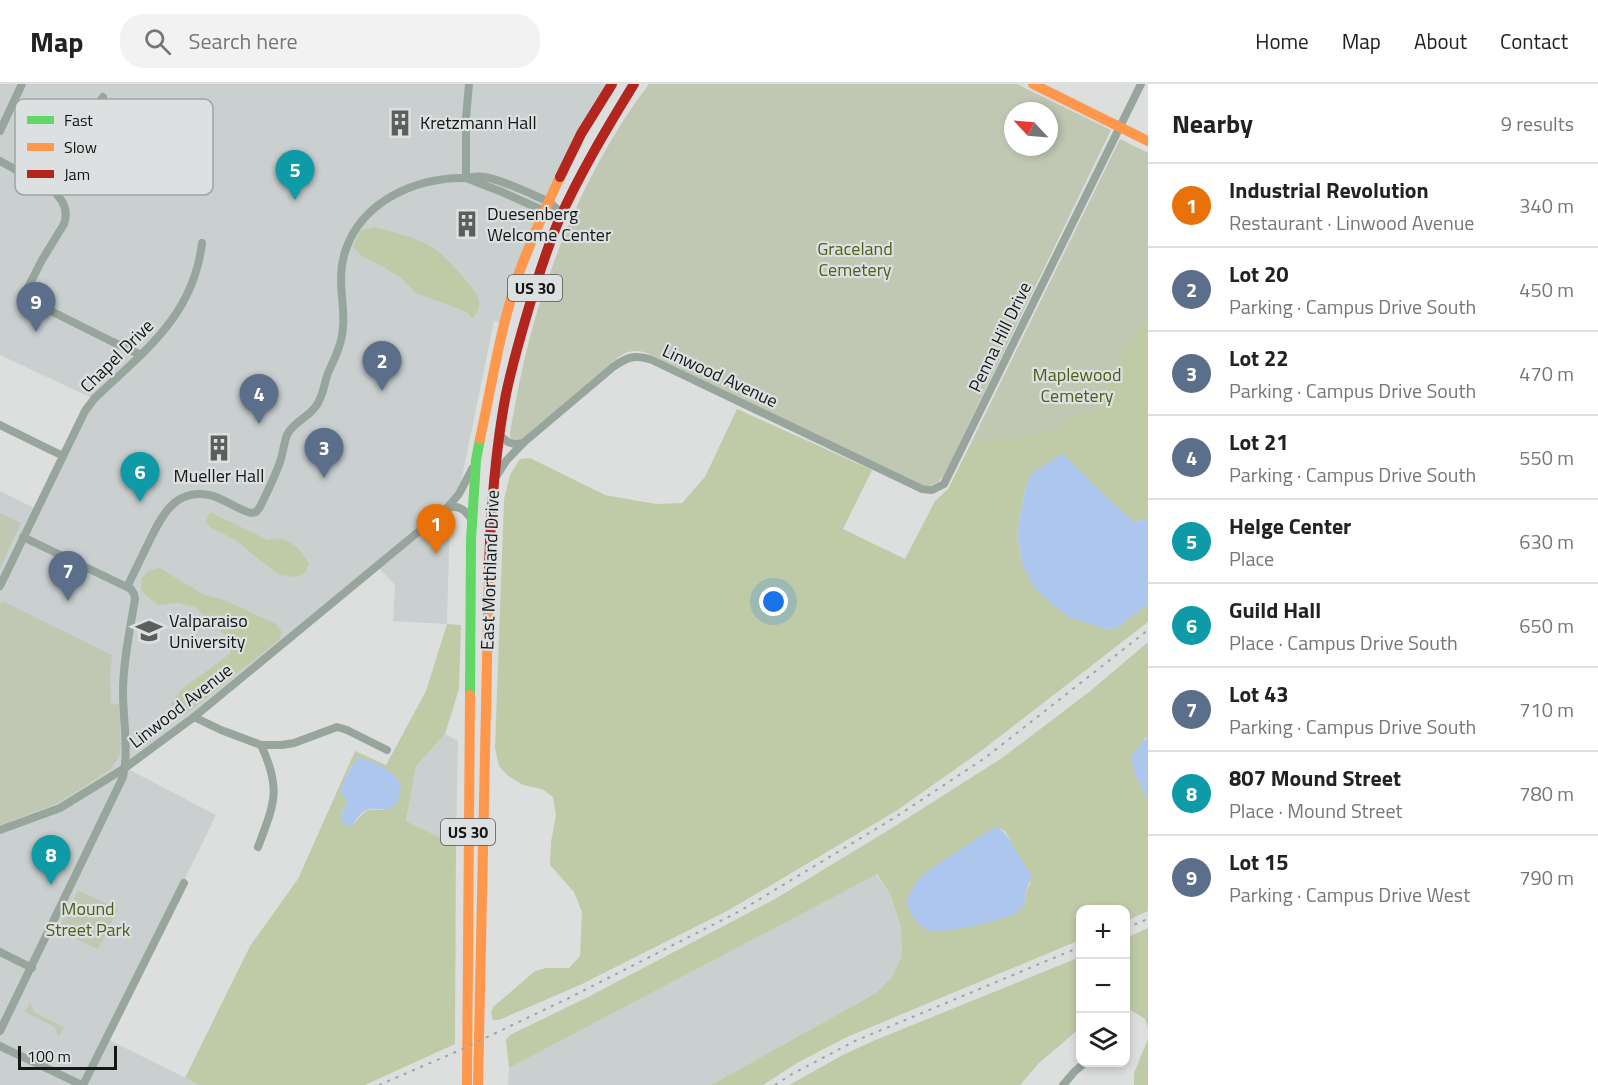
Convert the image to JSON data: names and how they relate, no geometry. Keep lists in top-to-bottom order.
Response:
{
  "streets": {
    "main road": ["US 30", "East Morthland Drive"],
    "street": ["Penna Hill Drive", "Chapel Drive", "Linwood Avenue"]
  },
  "crossings": [
    ["Penna Hill Drive", "Linwood Avenue"],
    ["Linwood Avenue", "East Morthland Drive"]
  ],
  "parks": ["Graceland Cemetery", "Maplewood Cemetery", "Mound Street Park"],
  "places": {
    "building": ["Kretzmann Hall", "Duesenberg Welcome Center", "Mueller Hall"],
    "school or university": ["Valparaiso University"]
  },
  "legend": ["Fast", "Slow", "Jam"],
  "scale_bar": "100 m",
  "north": "top left",
  "page": {
    "header": "Map",
    "search": "Search here",
    "nav": [
      "Home",
      "Map",
      "About",
      "Contact"
    ],
    "heading": ["Nearby", "9 results"],
    "pins": [
      "5",
      "9",
      "2",
      "4",
      "3",
      "6",
      "1",
      "7",
      "8"
    ],
    "list": [
      {
        "mark": "1",
        "name": "Industrial Revolution",
        "note": "Restaurant · Linwood Avenue",
        "value": "340 m"
      },
      {
        "mark": "2",
        "name": "Lot 20",
        "note": "Parking · Campus Drive South",
        "value": "450 m"
      },
      {
        "mark": "3",
        "name": "Lot 22",
        "note": "Parking · Campus Drive South",
        "value": "470 m"
      },
      {
        "mark": "4",
        "name": "Lot 21",
        "note": "Parking · Campus Drive South",
        "value": "550 m"
      },
      {
        "mark": "5",
        "name": "Helge Center",
        "note": "Place",
        "value": "630 m"
      },
      {
        "mark": "6",
        "name": "Guild Hall",
        "note": "Place · Campus Drive South",
        "value": "650 m"
      },
      {
        "mark": "7",
        "name": "Lot 43",
        "note": "Parking · Campus Drive South",
        "value": "710 m"
      },
      {
        "mark": "8",
        "name": "807 Mound Street",
        "note": "Place · Mound Street",
        "value": "780 m"
      },
      {
        "mark": "9",
        "name": "Lot 15",
        "note": "Parking · Campus Drive West",
        "value": "790 m"
      }
    ],
    "map_buttons": ["+", "−"],
    "scale": "100 m"
  }
}
